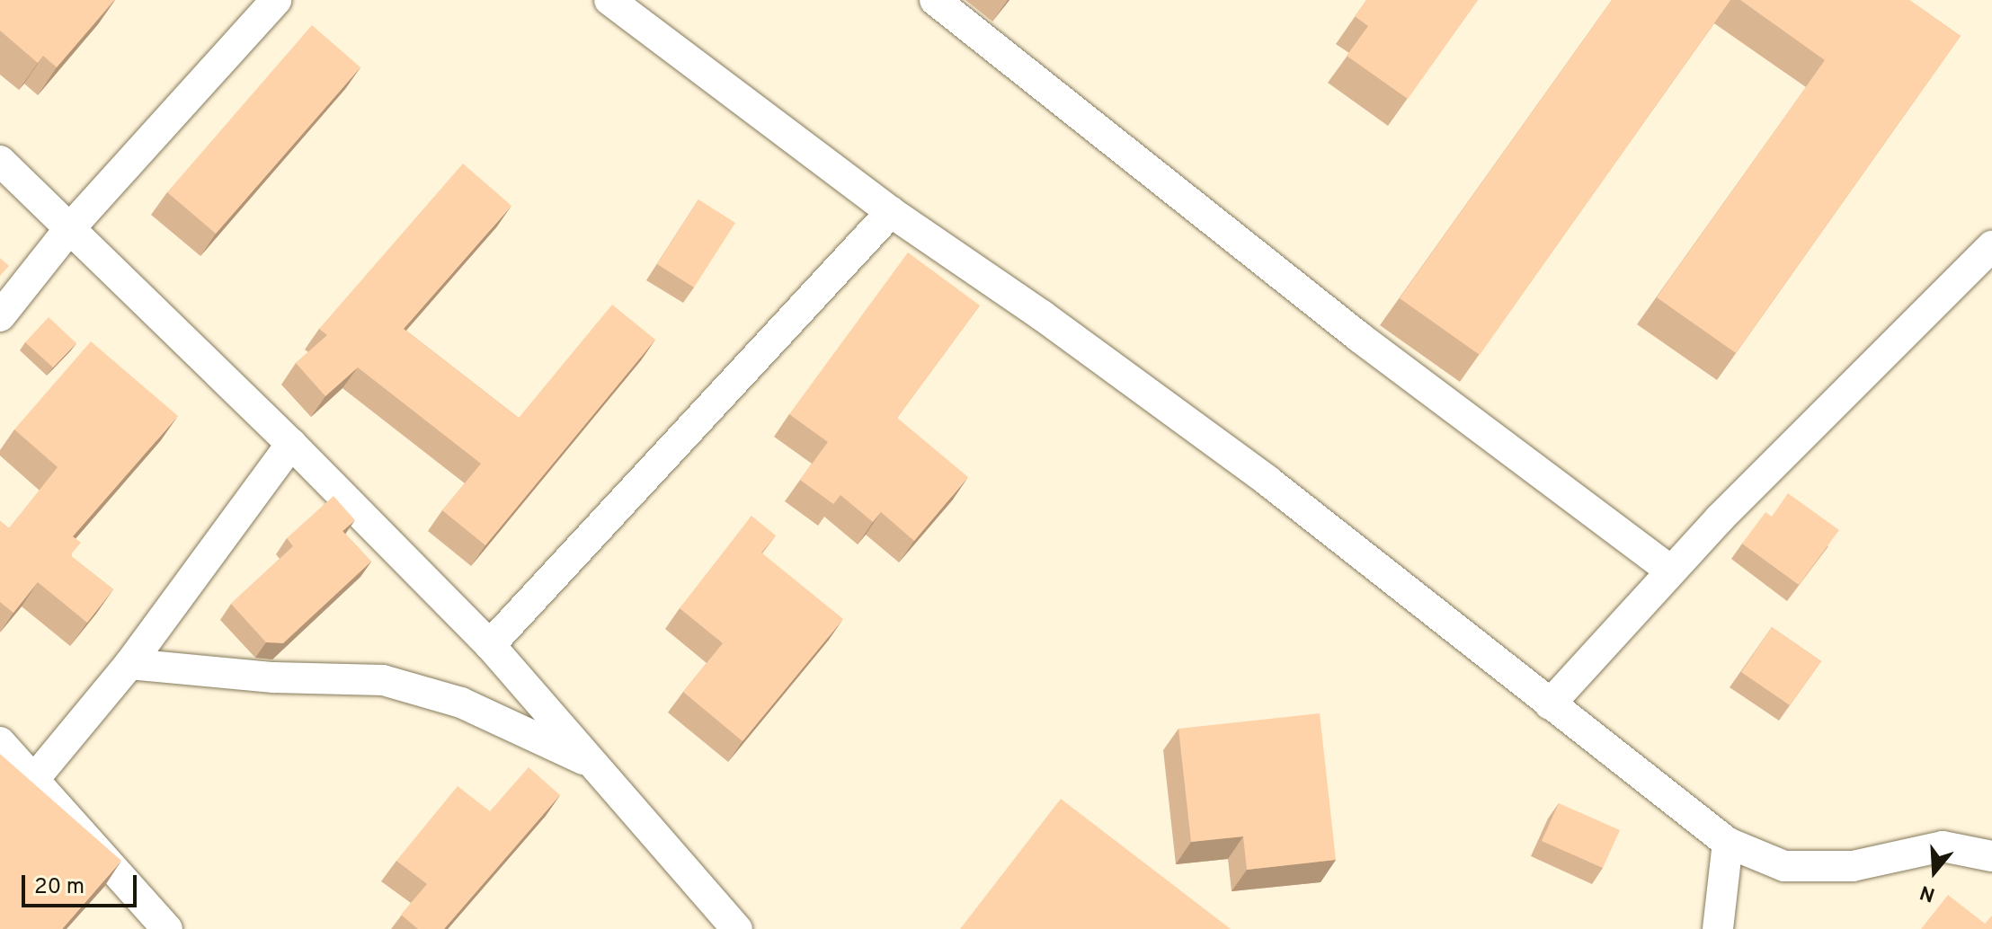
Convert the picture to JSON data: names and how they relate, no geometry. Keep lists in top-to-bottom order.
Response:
{
  "scale_bar": "20 m",
  "north": "bottom"
}
